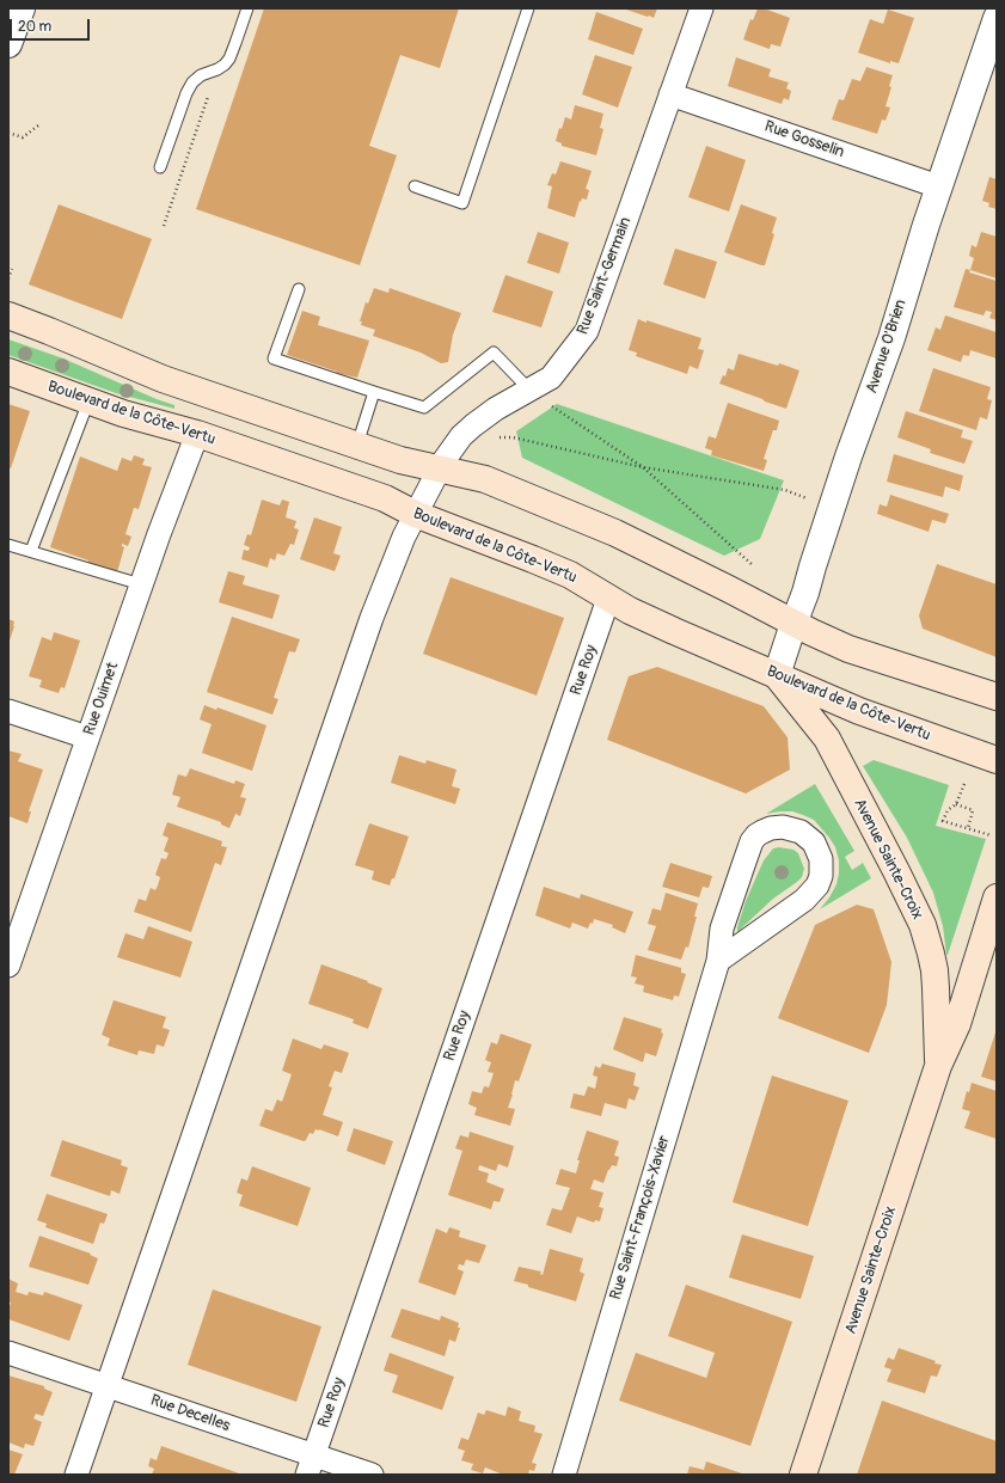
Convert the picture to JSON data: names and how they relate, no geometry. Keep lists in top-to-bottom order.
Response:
{
  "streets": {
    "main road": ["Boulevard de la Côte-Vertu", "Avenue Sainte-Croix"],
    "street": [
      "Rue Gosselin",
      "Rue Saint-Germain",
      "Avenue O'Brien",
      "Rue Roy",
      "Rue Ouimet",
      "Rue Saint-François-Xavier",
      "Rue Decelles"
    ]
  },
  "crossings": [
    ["Rue Gosselin", "Rue Saint-Germain"],
    ["Rue Gosselin", "Avenue O'Brien"],
    ["Rue Saint-Germain", "Boulevard de la Côte-Vertu"],
    ["Rue Saint-Germain", "Rue Decelles"],
    ["Avenue O'Brien", "Boulevard de la Côte-Vertu"],
    ["Avenue O'Brien", "Avenue Sainte-Croix"],
    ["Boulevard de la Côte-Vertu", "Rue Roy"],
    ["Boulevard de la Côte-Vertu", "Rue Ouimet"],
    ["Boulevard de la Côte-Vertu", "Avenue Sainte-Croix"],
    ["Rue Roy", "Rue Decelles"]
  ],
  "scale_bar": "20 m"
}
